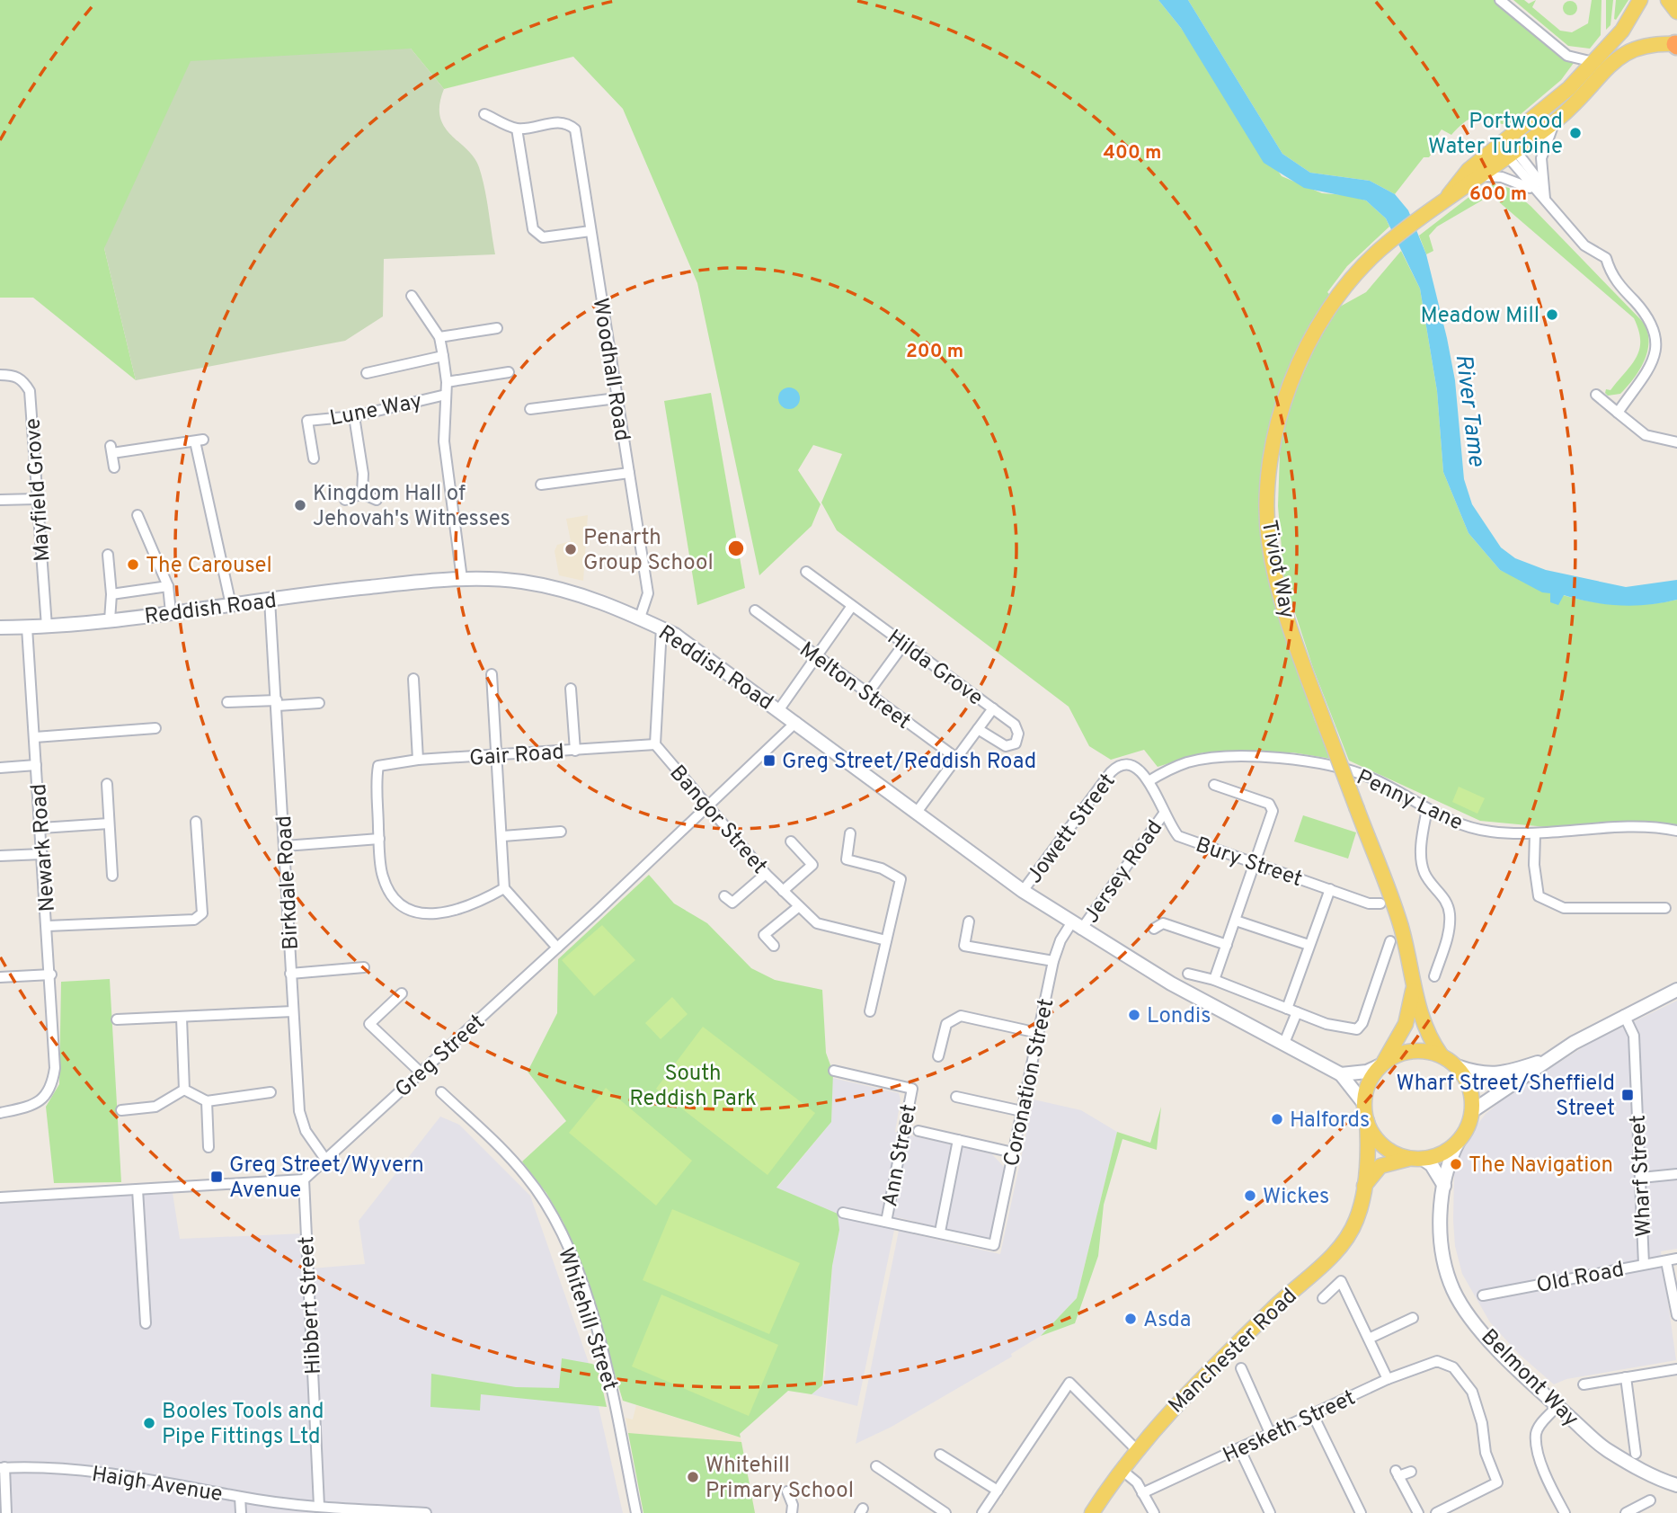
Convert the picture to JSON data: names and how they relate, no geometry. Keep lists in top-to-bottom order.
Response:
{
  "streets": {
    "main road": [
      "Tiviot Way",
      "Reddish Road",
      "Manchester Road",
      "Belmont Way"
    ],
    "street": [
      "Woodhall Road",
      "Lune Way",
      "Mayfield Grove",
      "Hilda Grove",
      "Melton Street",
      "Gair Road",
      "Penny Lane",
      "Bangor Street",
      "Jowett Street",
      "Newark Road",
      "Bury Street",
      "Jersey Road",
      "Birkdale Road",
      "Greg Street",
      "Coronation Street",
      "Ann Street",
      "Wharf Street",
      "Old Road",
      "Hibbert Street",
      "Whitehill Street",
      "Hesketh Street",
      "Haigh Avenue"
    ]
  },
  "crossings": [
    ["Woodhall Road", "Reddish Road"],
    ["Mayfield Grove", "Reddish Road"],
    ["Tiviot Way", "Manchester Road"],
    ["Tiviot Way", "Belmont Way"],
    ["Reddish Road", "Bangor Street"],
    ["Reddish Road", "Jowett Street"],
    ["Reddish Road", "Newark Road"],
    ["Reddish Road", "Jersey Road"],
    ["Reddish Road", "Birkdale Road"],
    ["Reddish Road", "Greg Street"],
    ["Reddish Road", "Coronation Street"],
    ["Gair Road", "Bangor Street"],
    ["Penny Lane", "Jowett Street"],
    ["Penny Lane", "Bury Street"],
    ["Bangor Street", "Greg Street"],
    ["Jowett Street", "Bury Street"],
    ["Bury Street", "Jersey Road"],
    ["Jersey Road", "Coronation Street"],
    ["Birkdale Road", "Greg Street"],
    ["Greg Street", "Hibbert Street"],
    ["Wharf Street", "Old Road"],
    ["Hibbert Street", "Haigh Avenue"],
    ["Manchester Road", "Belmont Way"]
  ],
  "water": ["River Tame"],
  "parks": ["South Reddish Park"],
  "places": {
    "other": [
      "Portwood Water Turbine",
      "Meadow Mill",
      "Kingdom Hall of Jehovah's Witnesses",
      "Penarth Group School",
      "The Carousel",
      "Londis",
      "Halfords",
      "The Navigation",
      "Wickes",
      "Asda",
      "Booles Tools and Pipe Fittings Ltd",
      "Whitehill Primary School"
    ],
    "transit": ["Greg Street/Reddish Road", "Wharf Street/Sheffield Street", "Greg Street/Wyvern Avenue"]
  },
  "rings": ["400 m", "600 m", "200 m"]
}
